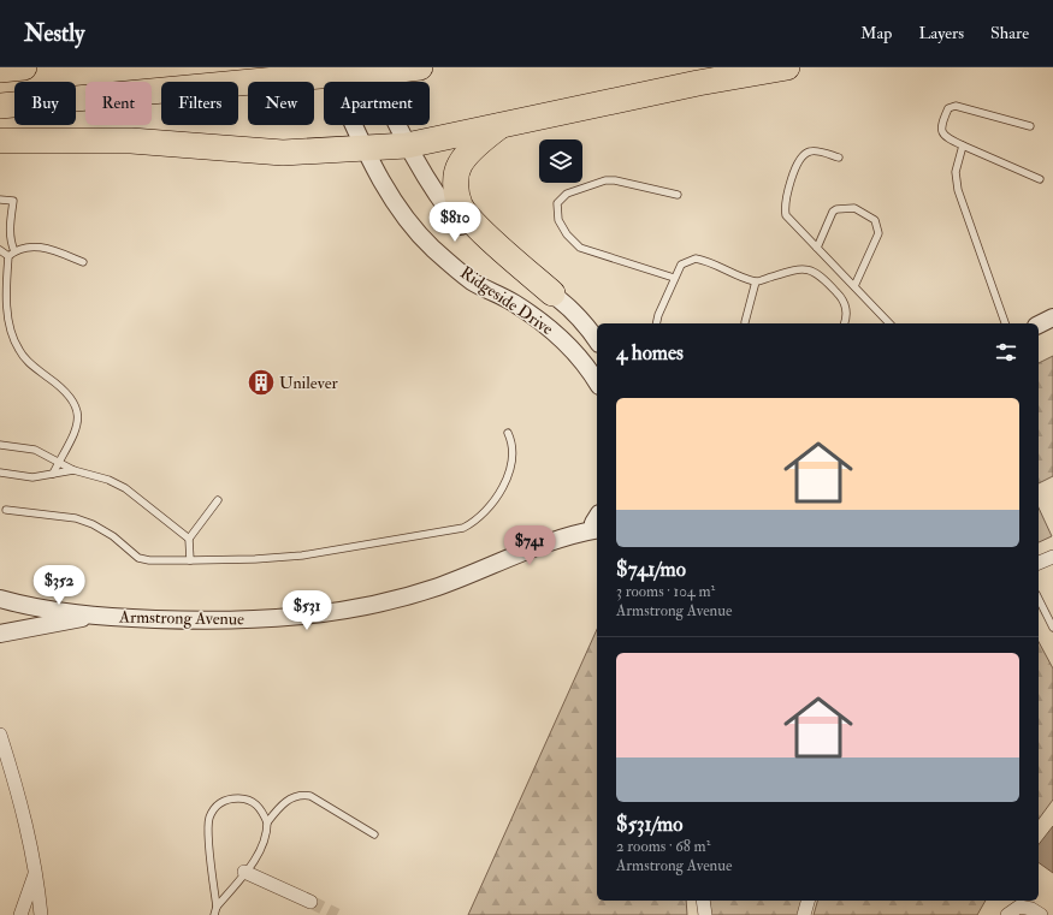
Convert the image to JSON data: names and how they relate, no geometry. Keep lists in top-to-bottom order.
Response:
{
  "streets": {
    "street": ["Ridgeside Drive", "Armstrong Avenue"]
  },
  "places": {
    "building": ["Unilever"]
  },
  "page": {
    "header": "Nestly",
    "nav": ["Map", "Layers", "Share"],
    "chip": [
      "Buy",
      "Rent",
      "Filters",
      "New",
      "Apartment"
    ],
    "price": [
      "$810",
      "$741",
      "$352",
      "$531"
    ],
    "heading": "4 homes",
    "list": [
      {
        "name": "$741/mo",
        "note": "3 rooms · 104 m² · Armstrong Avenue"
      },
      {
        "name": "$531/mo",
        "note": "2 rooms · 68 m² · Armstrong Avenue"
      }
    ]
  }
}
